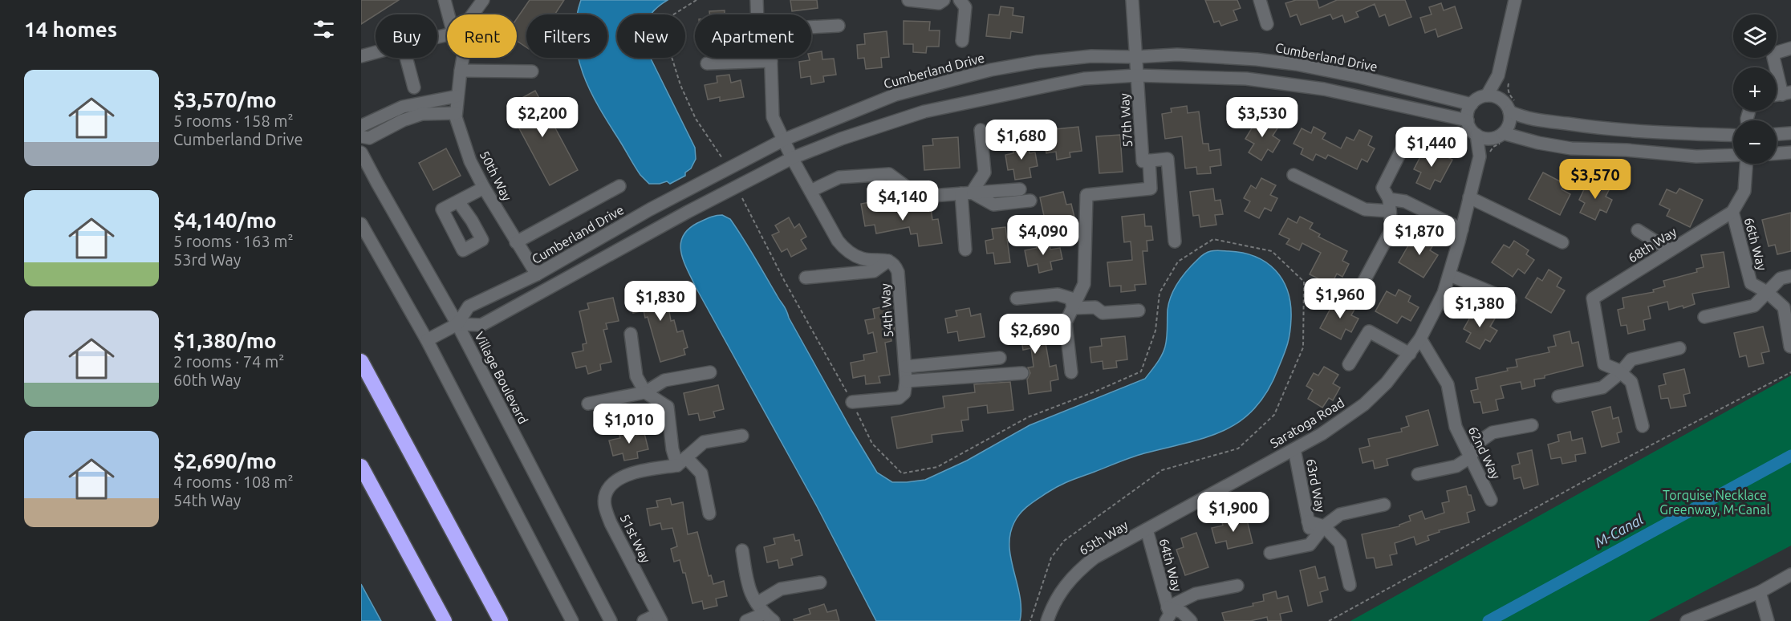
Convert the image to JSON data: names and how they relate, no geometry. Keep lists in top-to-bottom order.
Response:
{
  "streets": {
    "street": [
      "Cumberland Drive",
      "57th Way",
      "50th Way",
      "66th Way",
      "68th Way",
      "54th Way",
      "Village Boulevard",
      "Saratoga Road",
      "62nd Way",
      "63rd Way",
      "65th Way",
      "51st Way",
      "64th Way"
    ]
  },
  "crossings": [
    ["Cumberland Drive", "57th Way"],
    ["Cumberland Drive", "50th Way"],
    ["Cumberland Drive", "Village Boulevard"],
    ["Cumberland Drive", "Saratoga Road"],
    ["66th Way", "68th Way"],
    ["Saratoga Road", "62nd Way"],
    ["Saratoga Road", "63rd Way"],
    ["Saratoga Road", "65th Way"],
    ["Saratoga Road", "64th Way"],
    ["65th Way", "64th Way"]
  ],
  "water": ["M-Canal"],
  "parks": ["Torquise Necklace Greenway, M-Canal"],
  "page": {
    "heading": "14 homes",
    "map_buttons": ["+", "−"],
    "chip": [
      "Buy",
      "Rent",
      "Filters",
      "New",
      "Apartment"
    ],
    "list": [
      {
        "name": "$3,570/mo",
        "note": "5 rooms · 158 m² · Cumberland Drive"
      },
      {
        "name": "$4,140/mo",
        "note": "5 rooms · 163 m² · 53rd Way"
      },
      {
        "name": "$1,380/mo",
        "note": "2 rooms · 74 m² · 60th Way"
      },
      {
        "name": "$2,690/mo",
        "note": "4 rooms · 108 m² · 54th Way"
      }
    ],
    "price": [
      "$2,200",
      "$3,530",
      "$1,680",
      "$1,440",
      "$3,570",
      "$4,140",
      "$4,090",
      "$1,870",
      "$1,960",
      "$1,830",
      "$1,380",
      "$2,690",
      "$1,010",
      "$1,900"
    ]
  }
}
